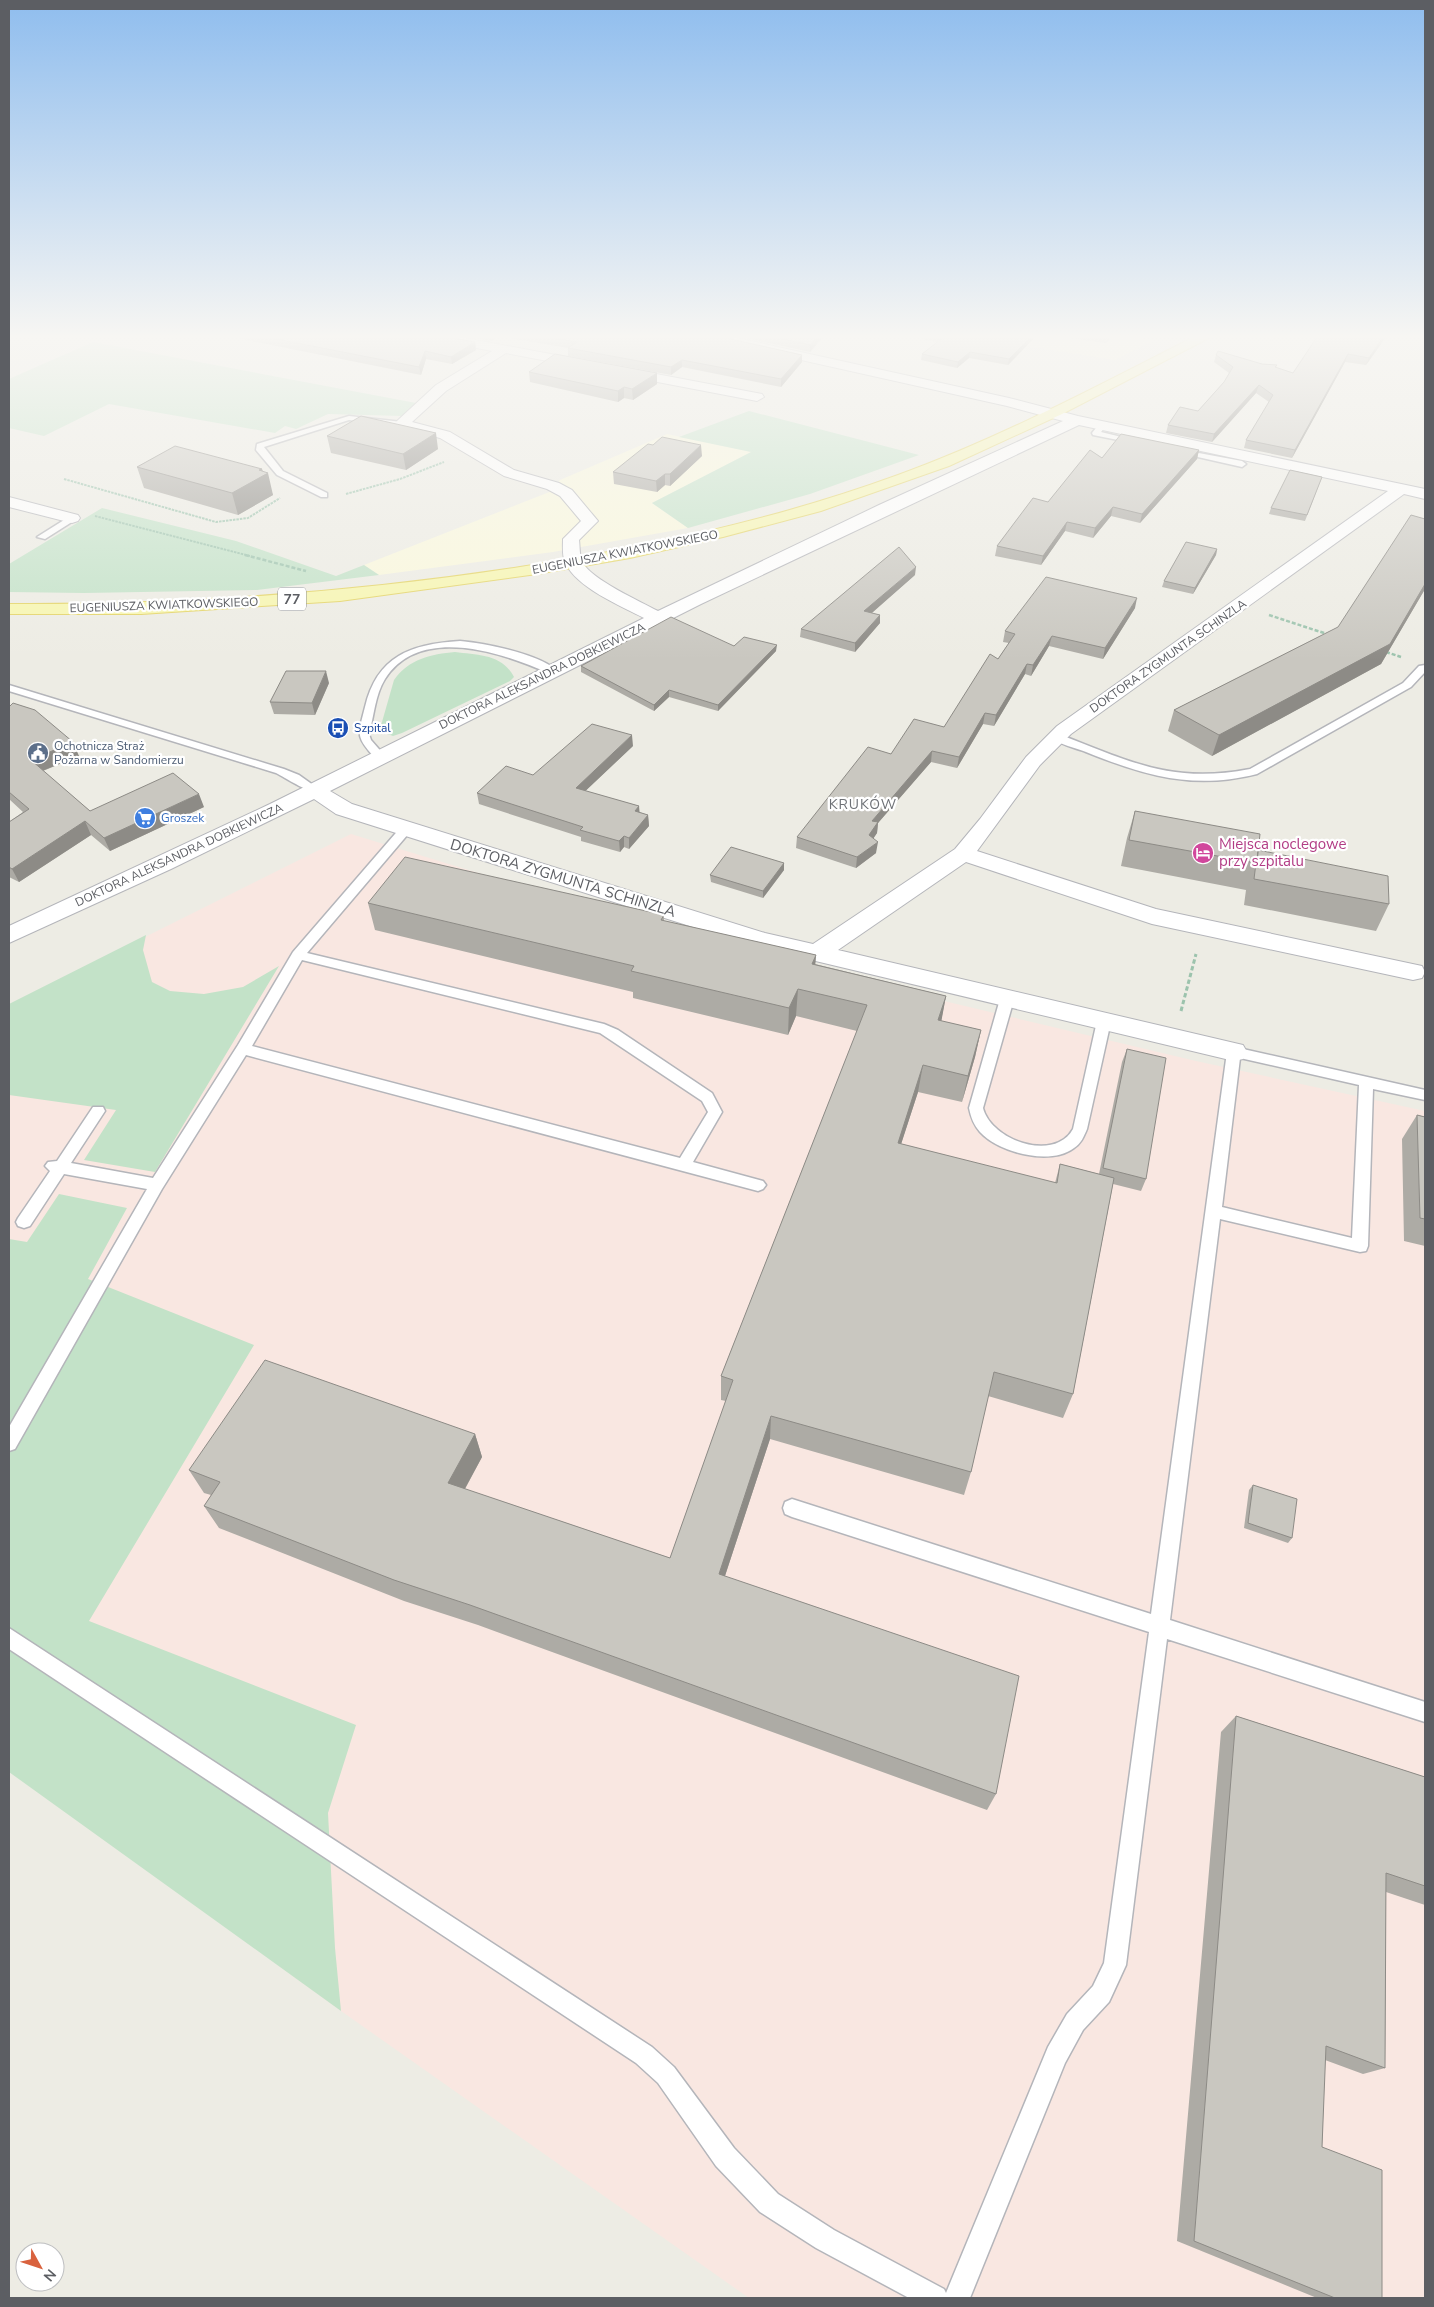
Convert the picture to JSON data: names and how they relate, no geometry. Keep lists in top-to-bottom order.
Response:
{
  "streets": {
    "main road": ["EUGENIUSZA KWIATKOWSKIEGO", "77"],
    "street": ["DOKTORA ZYGMUNTA SCHINZLA", "DOKTORA ALEKSANDRA DOBKIEWICZA"]
  },
  "crossings": [
    ["DOKTORA ZYGMUNTA SCHINZLA", "DOKTORA ALEKSANDRA DOBKIEWICZA"]
  ],
  "districts": ["KRUKÓW"],
  "places": {
    "bus stop": ["Szpital"],
    "public building": ["Ochotnicza Straż Pożarna w Sandomierzu"],
    "supermarket": ["Groszek"],
    "hotel": ["Miejsca noclegowe przy szpitalu"]
  },
  "north": "bottom right"
}
